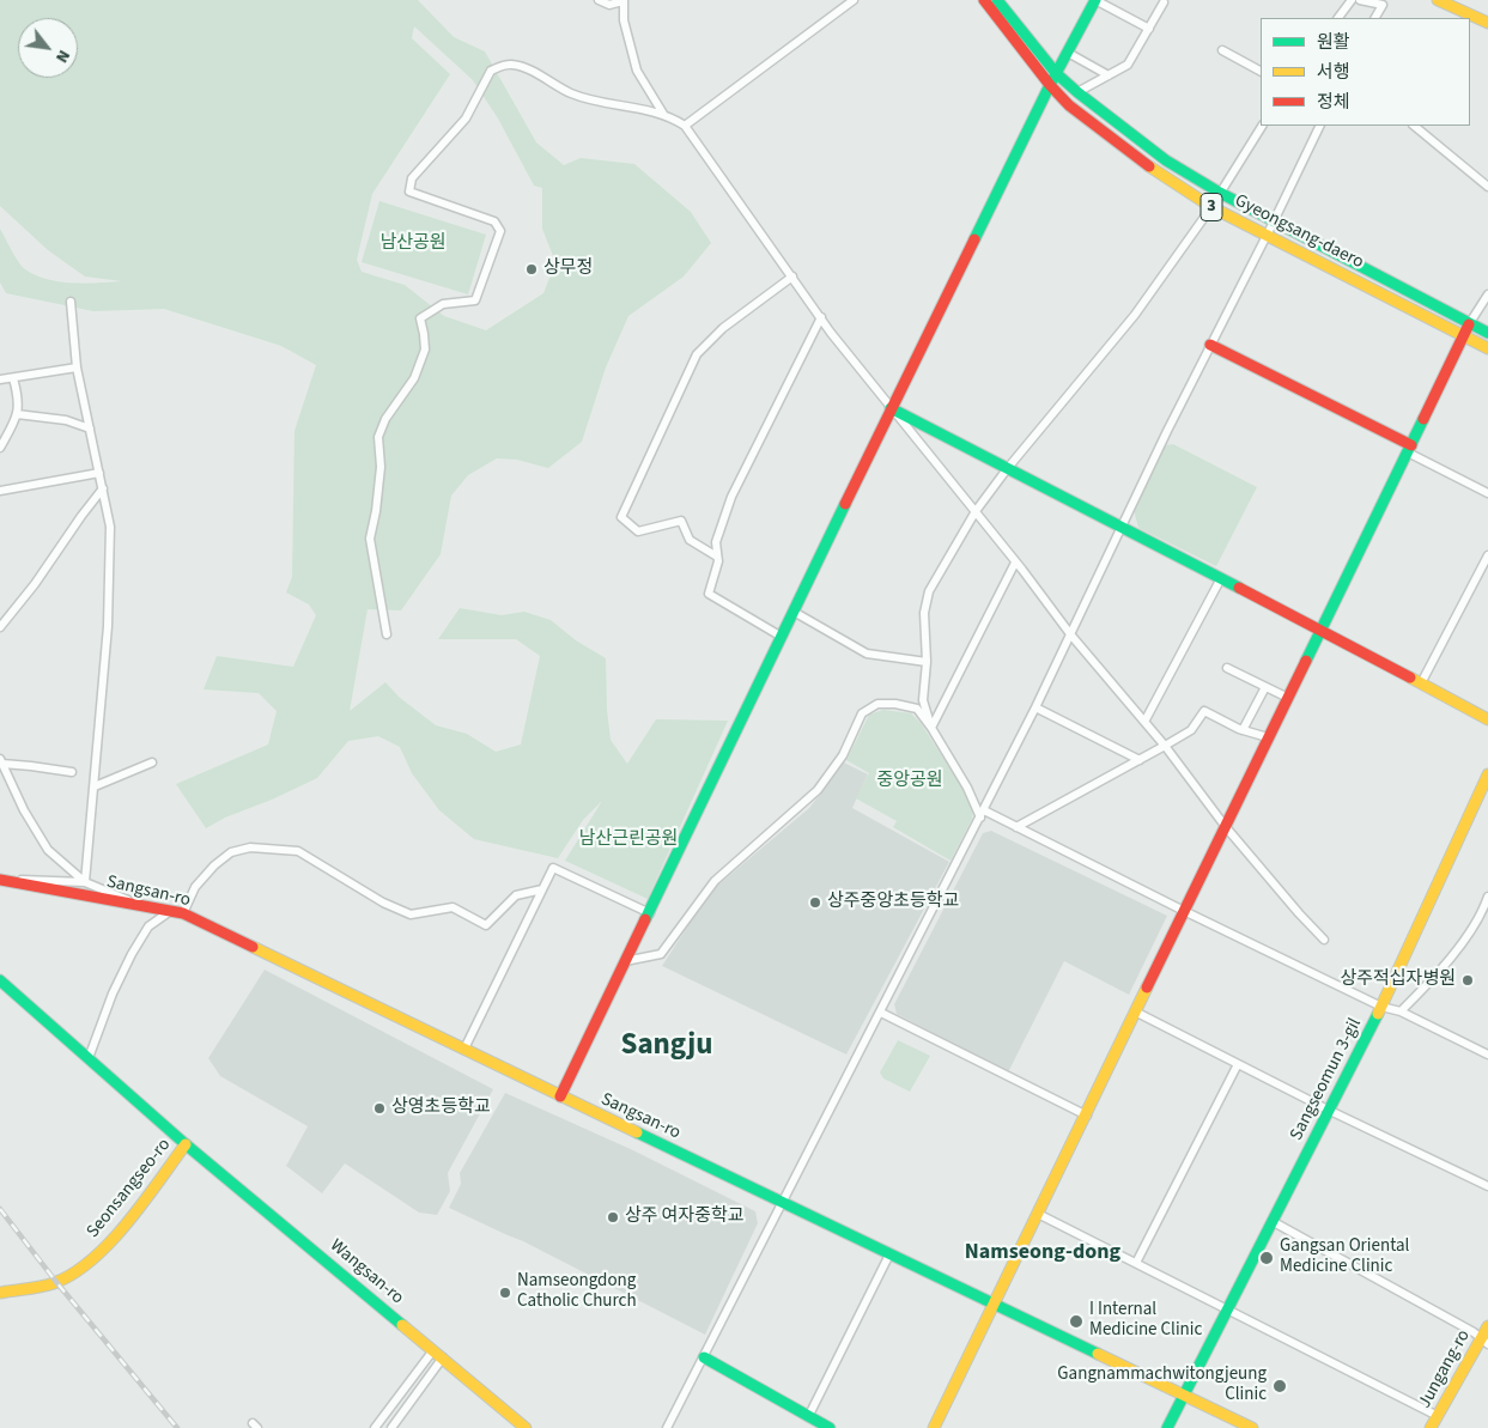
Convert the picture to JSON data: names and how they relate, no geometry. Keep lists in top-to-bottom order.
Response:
{
  "streets": {
    "street": [
      "3",
      "Gyeongsang-daero",
      "Sangsan-ro",
      "Sangseomun 3-gil",
      "Seonsangseo-ro",
      "Wangsan-ro",
      "Jungang-ro"
    ]
  },
  "crossings": [
    ["Sangsan-ro", "Sangseomun 3-gil"],
    ["Seonsangseo-ro", "Wangsan-ro"]
  ],
  "districts": ["Sangju", "Namseong-dong"],
  "parks": ["남산공원", "중앙공원", "남산근린공원"],
  "places": [
    "상무정",
    "상주중앙초등학교",
    "상주적십자병원",
    "상영초등학교",
    "상주 여자중학교",
    "Gangsan Oriental Medicine Clinic",
    "Namseongdong Catholic Church",
    "I Internal Medicine Clinic",
    "Gangnammachwitongjeung Clinic"
  ],
  "legend": ["원활", "서행", "정체"],
  "north": "bottom right"
}
